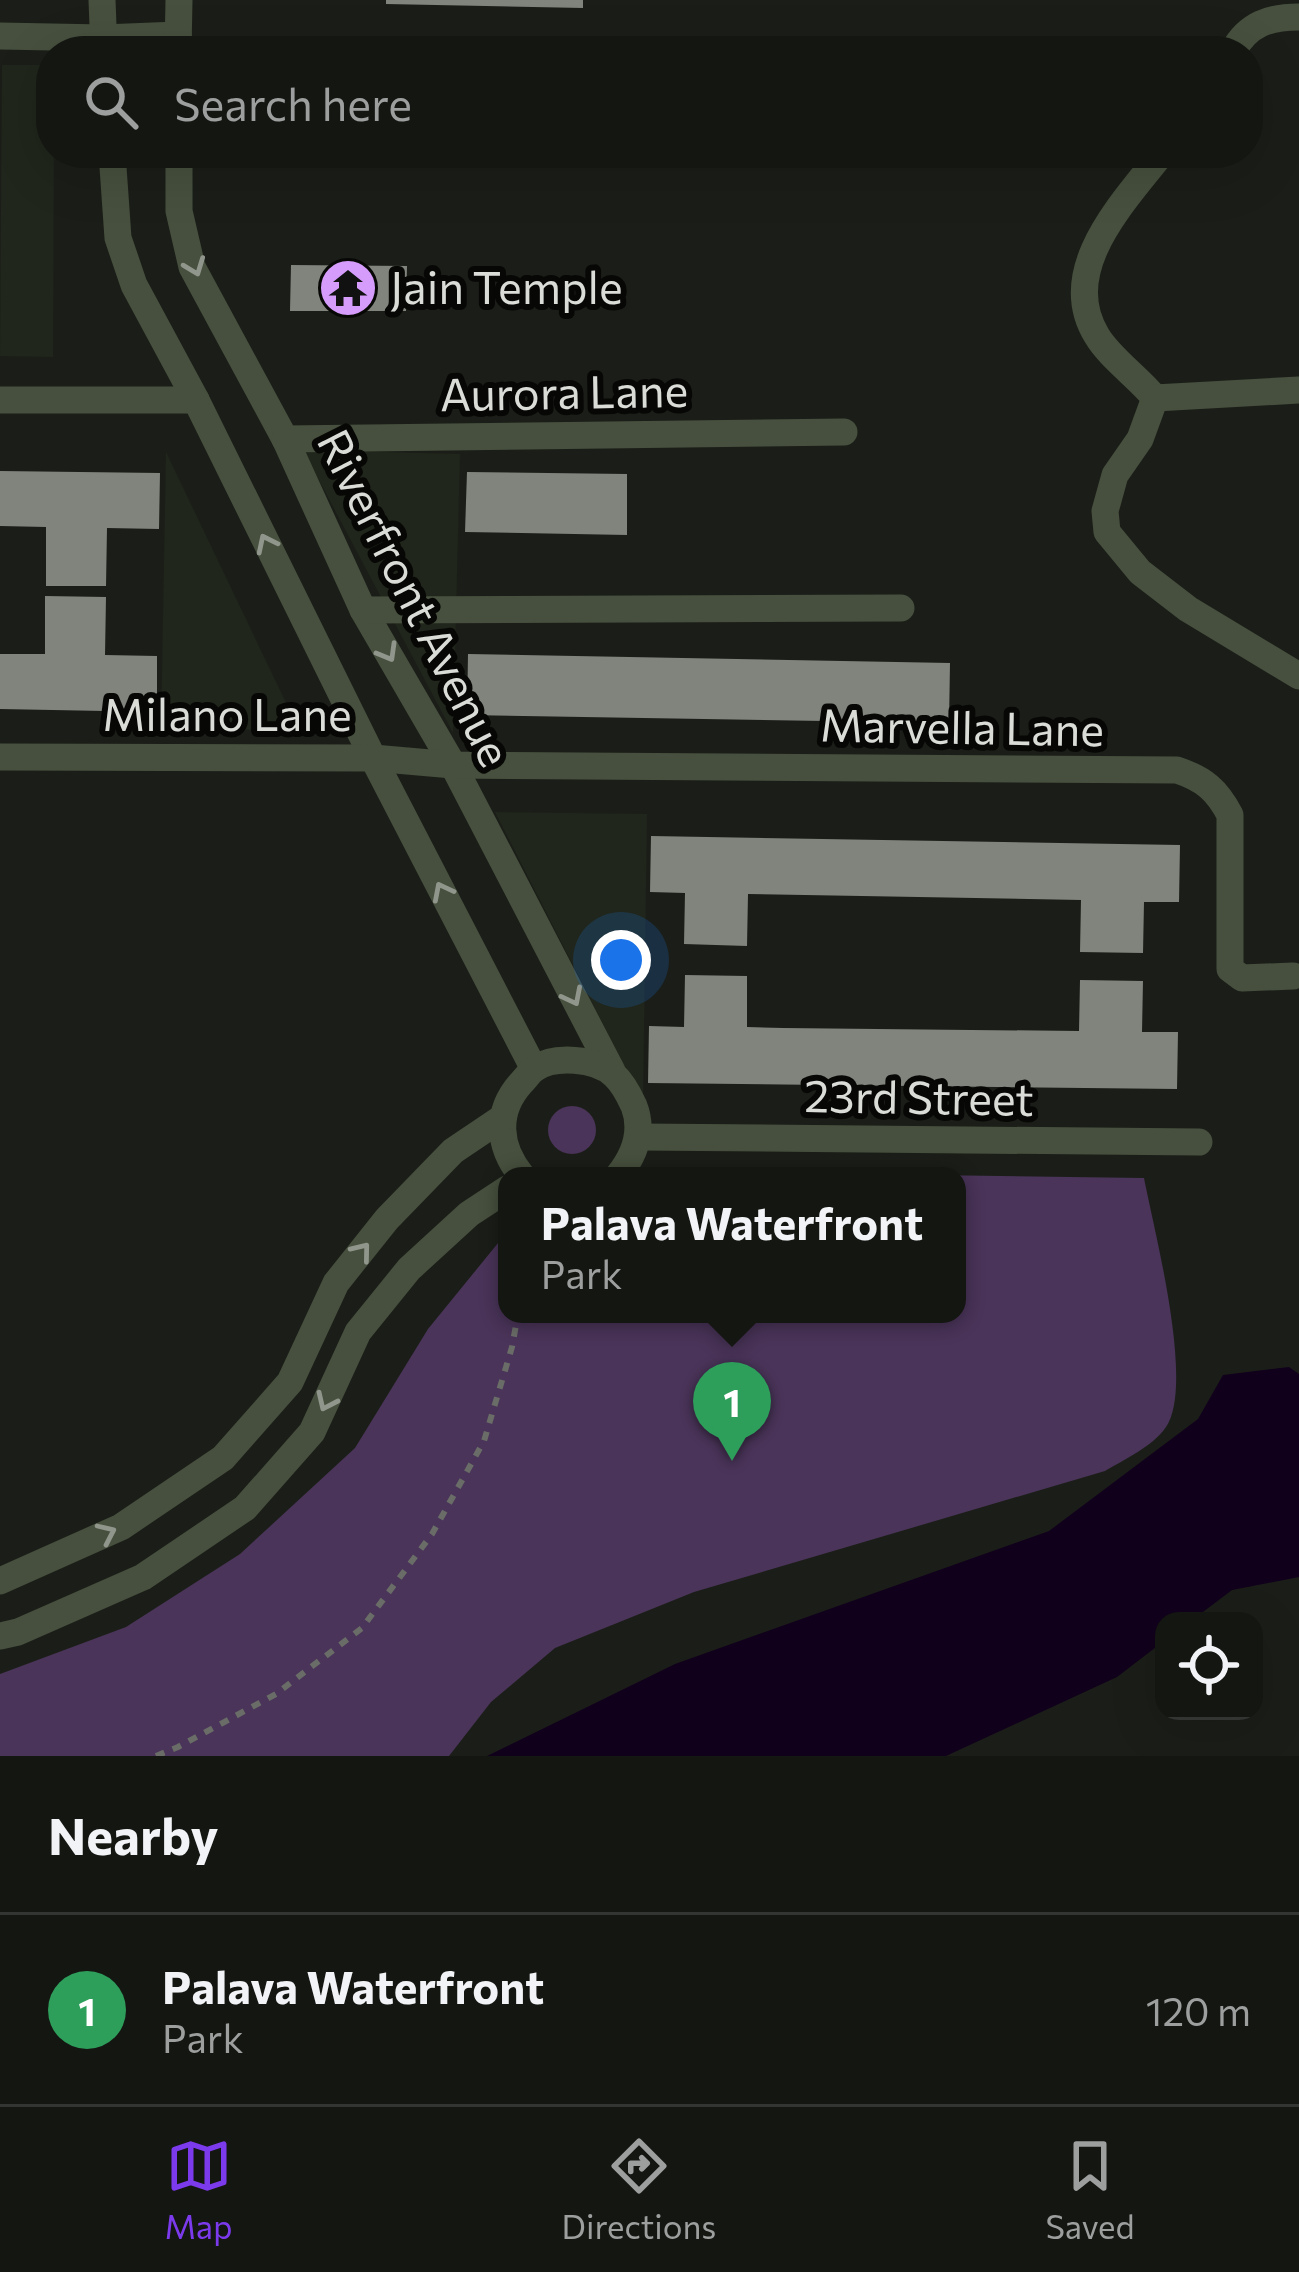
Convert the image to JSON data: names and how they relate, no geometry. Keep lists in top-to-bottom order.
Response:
{
  "streets": {
    "street": [
      "Aurora Lane",
      "Riverfront Avenue",
      "Milano Lane",
      "Marvella Lane",
      "23rd Street"
    ]
  },
  "crossings": [
    ["Aurora Lane", "Riverfront Avenue"],
    ["Riverfront Avenue", "Milano Lane"],
    ["Riverfront Avenue", "Marvella Lane"],
    ["Riverfront Avenue", "23rd Street"],
    ["Milano Lane", "Marvella Lane"]
  ],
  "places": {
    "temple": ["Jain Temple"]
  },
  "page": {
    "search": "Search here",
    "popup": ["Palava Waterfront", "Park"],
    "pins": "1",
    "heading": "Nearby",
    "list": [
      {
        "mark": "1",
        "name": "Palava Waterfront",
        "note": "Park",
        "value": "120 m"
      }
    ],
    "nav": ["Map", "Directions", "Saved"]
  }
}
